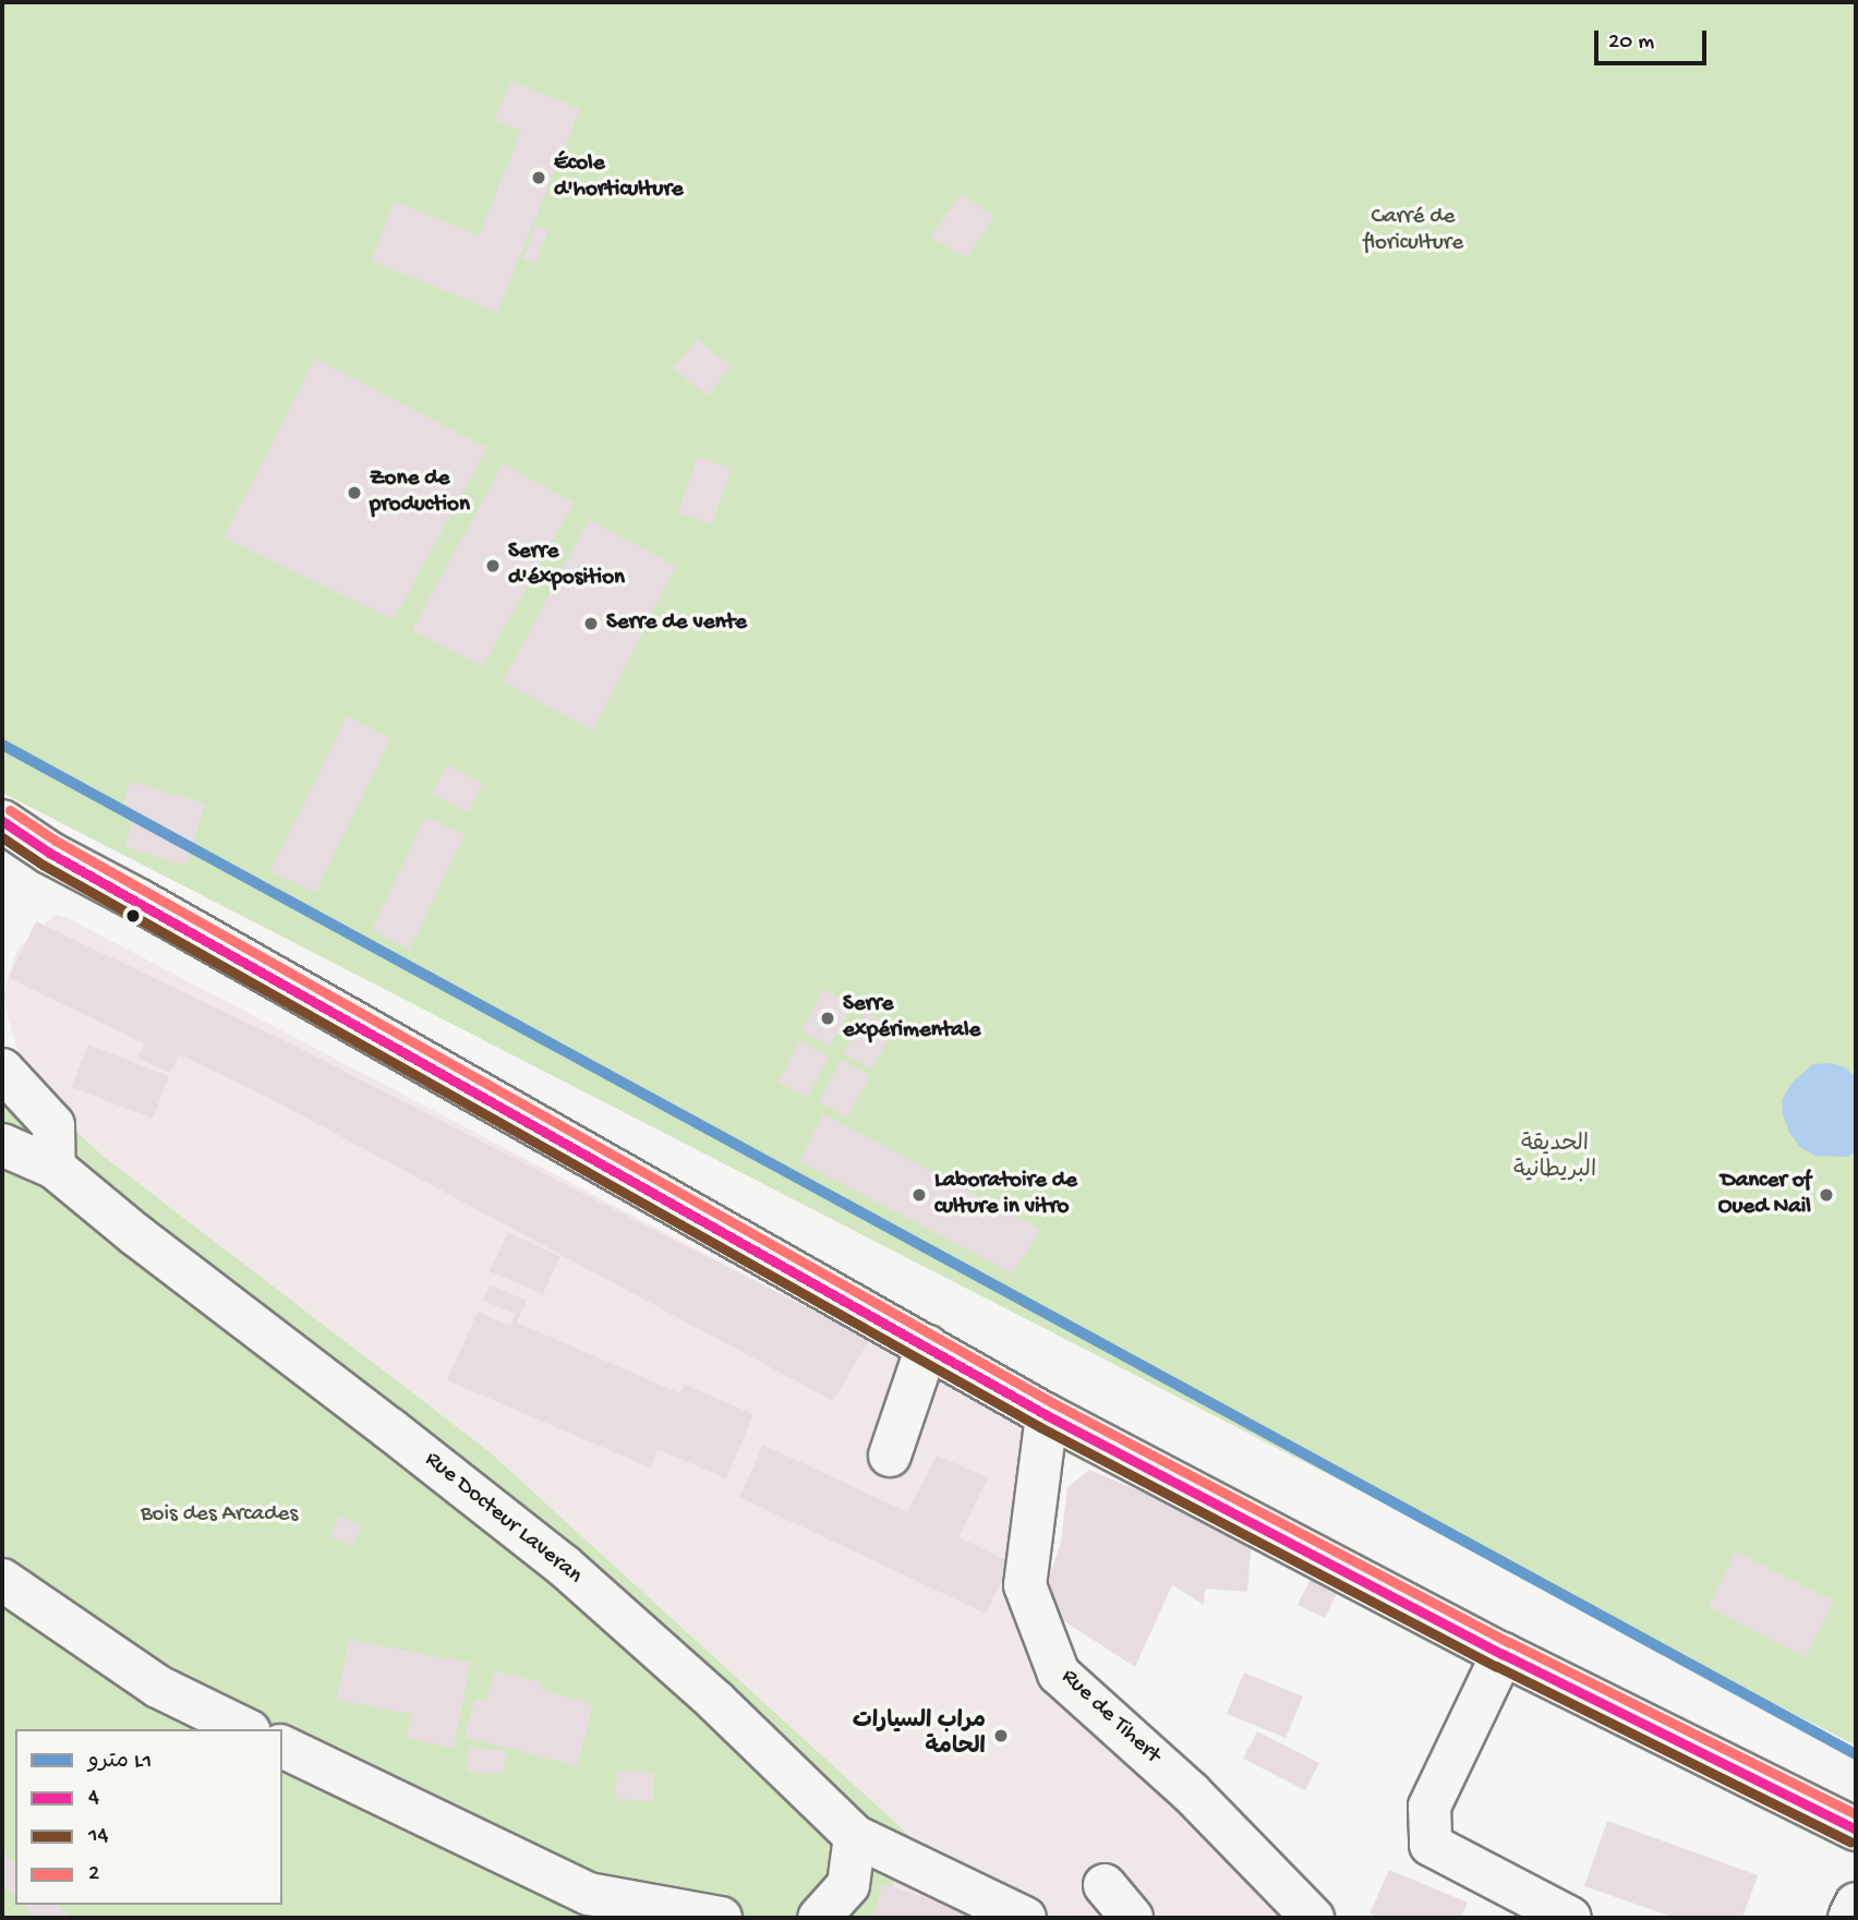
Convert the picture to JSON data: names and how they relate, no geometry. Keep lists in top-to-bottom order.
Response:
{
  "streets": {
    "street": ["Rue Docteur Laveran", "Rue de Tihert"]
  },
  "parks": ["Carré de floriculture", "الحديقة البريطانية", "Bois des Arcades"],
  "places": [
    "École d'horticulture",
    "Zone de production",
    "Serre d'éxposition",
    "Serre de vente",
    "Serre expérimentale",
    "Laboratoire de culture in vitro",
    "Dancer of Oued Nail",
    "مراب السيارات الحامة"
  ],
  "lines": [
    "metro line L1",
    "transit line 2",
    "transit line 4",
    "transit line 14"
  ],
  "legend": [
    "مترو L1",
    "4",
    "14",
    "2"
  ],
  "scale_bar": "20 m"
}
